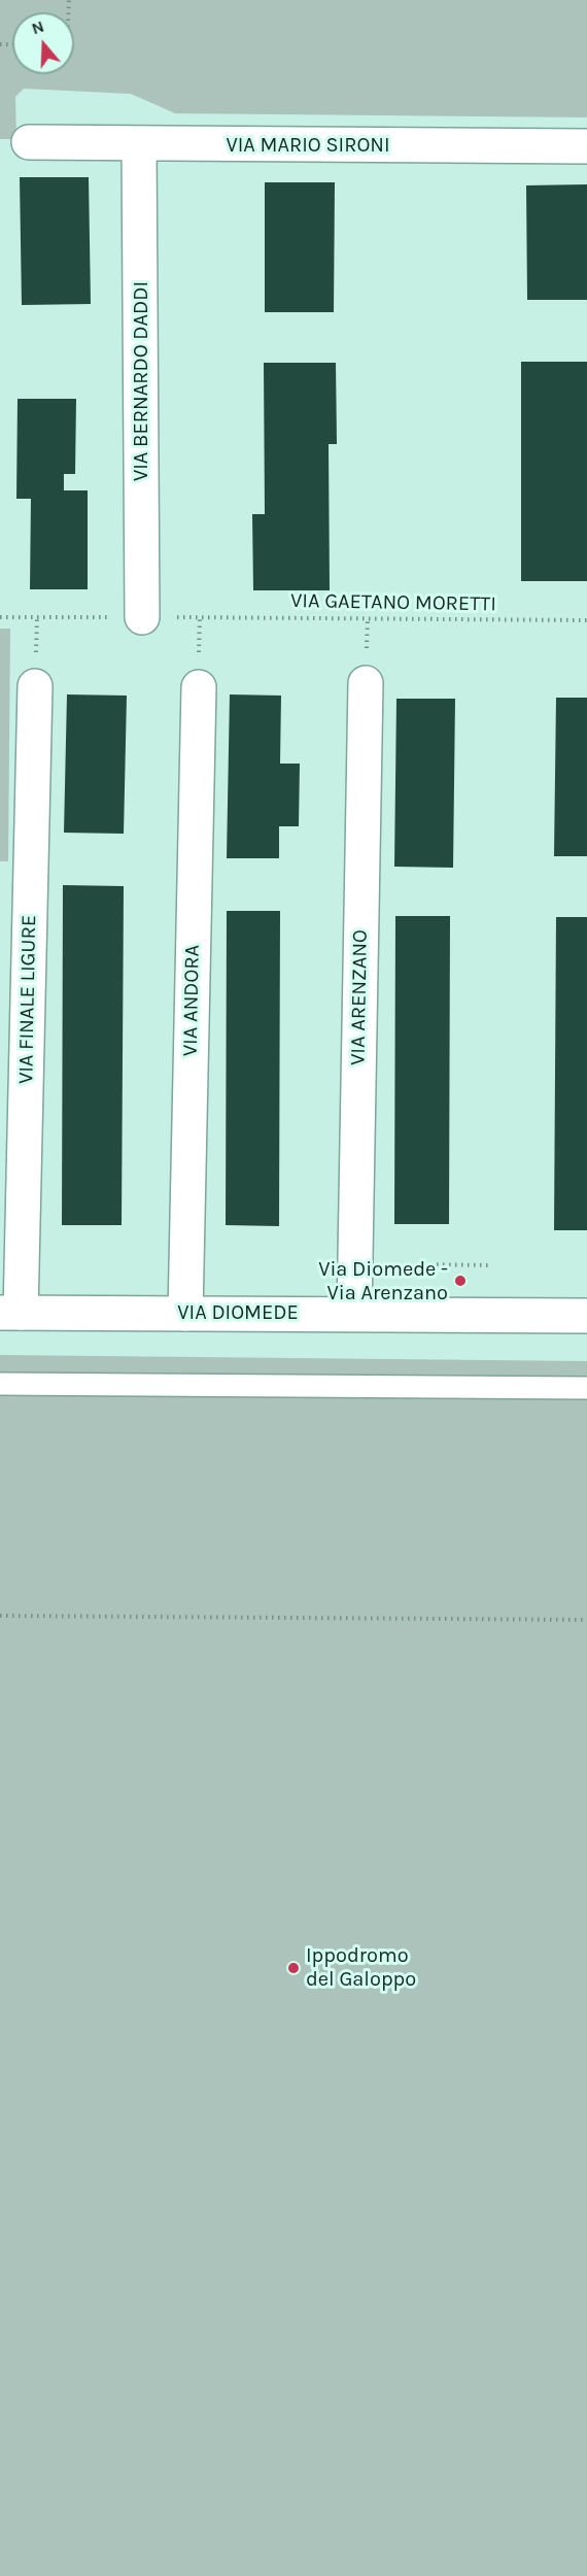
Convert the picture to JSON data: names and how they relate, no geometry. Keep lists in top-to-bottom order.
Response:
{
  "streets": {
    "street": [
      "VIA MARIO SIRONI",
      "VIA BERNARDO DADDI",
      "VIA ARENZANO",
      "VIA FINALE LIGURE",
      "VIA ANDORA",
      "VIA DIOMEDE"
    ],
    "path": ["VIA GAETANO MORETTI"]
  },
  "crossings": [
    ["VIA MARIO SIRONI", "VIA BERNARDO DADDI"],
    ["VIA ARENZANO", "VIA DIOMEDE"],
    ["VIA FINALE LIGURE", "VIA DIOMEDE"],
    ["VIA ANDORA", "VIA DIOMEDE"]
  ],
  "places": ["Via Diomede - Via Arenzano", "Ippodromo del Galoppo"],
  "north": "top"
}
